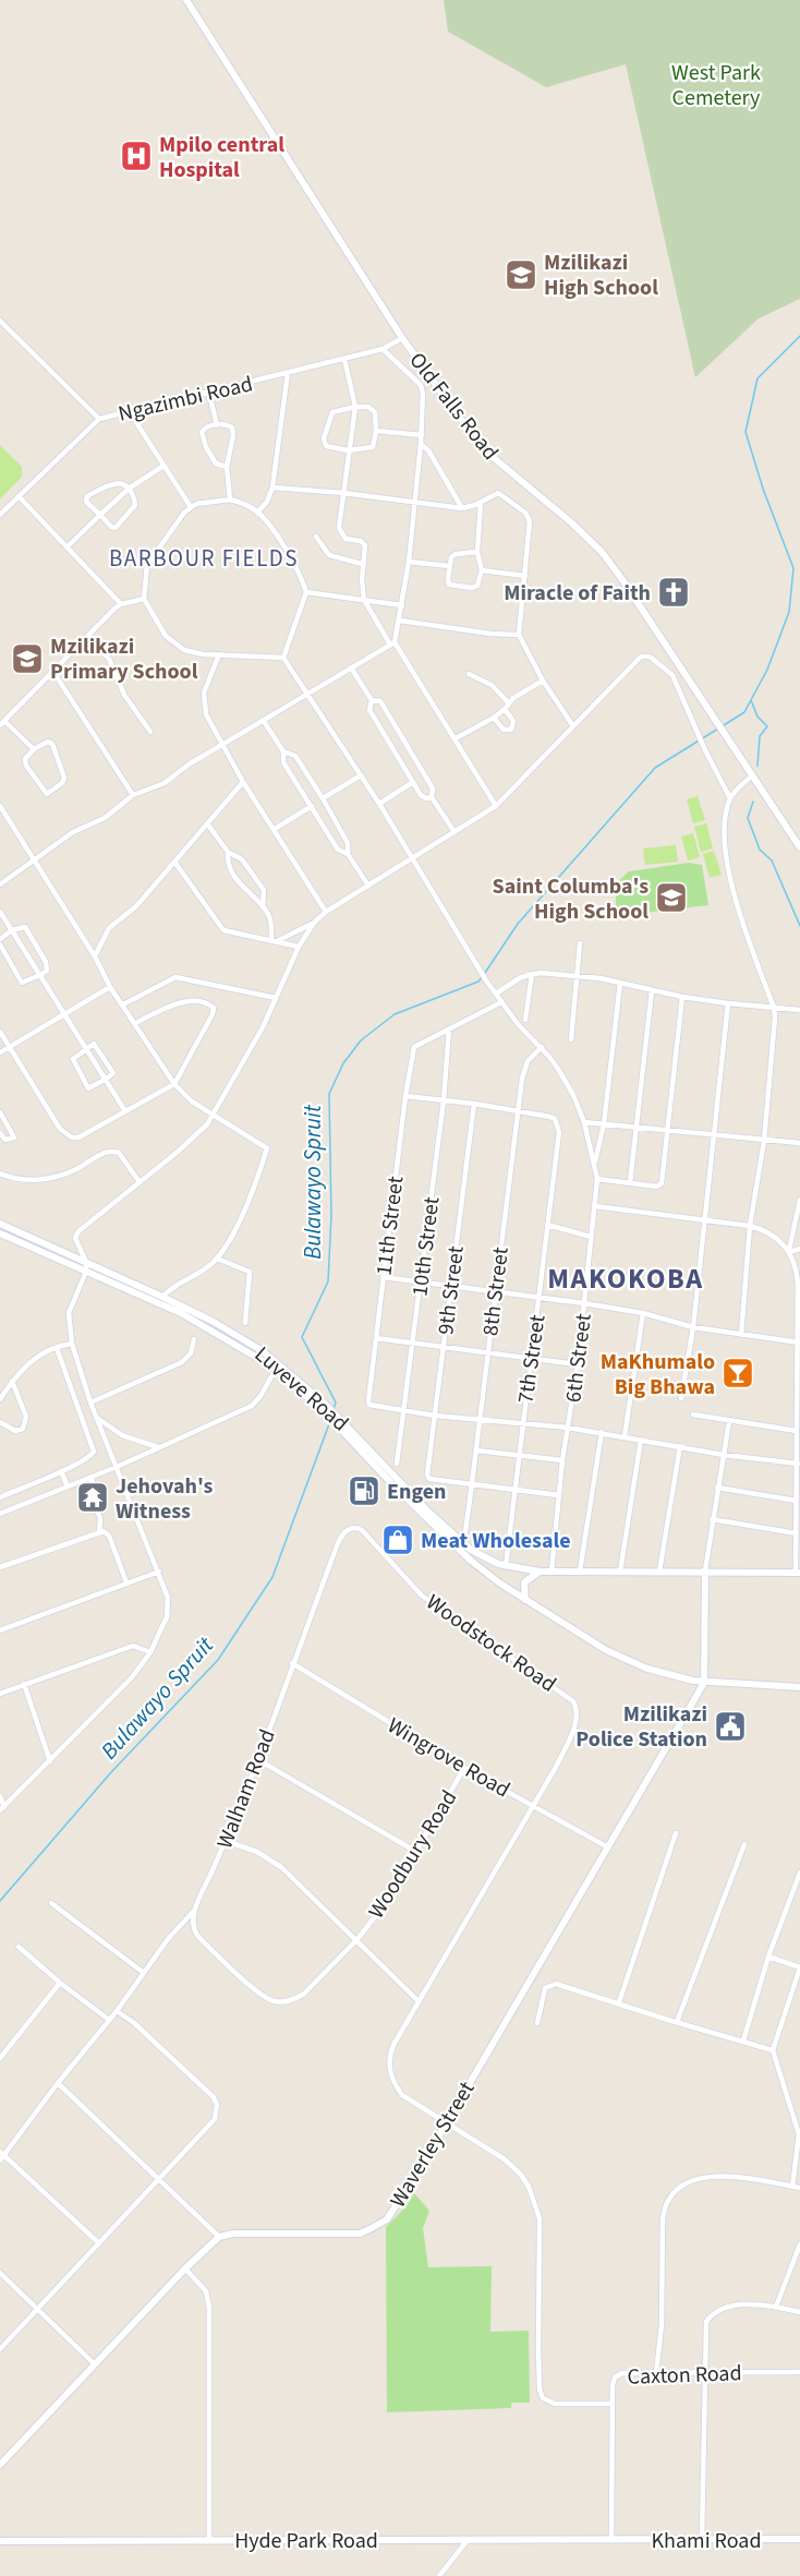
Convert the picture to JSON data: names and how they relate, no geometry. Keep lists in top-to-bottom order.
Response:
{
  "streets": {
    "street": [
      "Ngazimbi Road",
      "Old Falls Road",
      "11th Street",
      "10th Street",
      "9th Street",
      "8th Street",
      "6th Street",
      "7th Street",
      "Luveve Road",
      "Woodstock Road",
      "Wingrove Road",
      "Walham Road",
      "Woodbury Road",
      "Waverley Street",
      "Caxton Road",
      "Hyde Park Road",
      "Khami Road"
    ]
  },
  "crossings": [
    ["Ngazimbi Road", "Old Falls Road"],
    ["11th Street", "10th Street"],
    ["9th Street", "8th Street"],
    ["8th Street", "6th Street"],
    ["8th Street", "7th Street"],
    ["8th Street", "Luveve Road"],
    ["6th Street", "Luveve Road"],
    ["7th Street", "Luveve Road"],
    ["Luveve Road", "Waverley Street"],
    ["Woodstock Road", "Wingrove Road"],
    ["Woodstock Road", "Walham Road"],
    ["Wingrove Road", "Walham Road"],
    ["Wingrove Road", "Woodbury Road"],
    ["Wingrove Road", "Waverley Street"],
    ["Walham Road", "Woodbury Road"],
    ["Caxton Road", "Hyde Park Road"],
    ["Caxton Road", "Khami Road"],
    ["Hyde Park Road", "Khami Road"]
  ],
  "districts": ["BARBOUR FIELDS", "MAKOKOBA"],
  "water": ["Bulawayo Spruit"],
  "parks": ["West Park Cemetery"],
  "places": {
    "hospital": ["Mpilo central Hospital"],
    "school or university": ["Mzilikazi High School", "Mzilikazi Primary School", "Saint Columba's High School"],
    "church": ["Miracle of Faith"],
    "bar": ["MaKhumalo Big Bhawa"],
    "fuel station": ["Engen"],
    "temple": ["Jehovah's Witness"],
    "shop": ["Meat Wholesale"],
    "public building": ["Mzilikazi Police Station"]
  }
}
